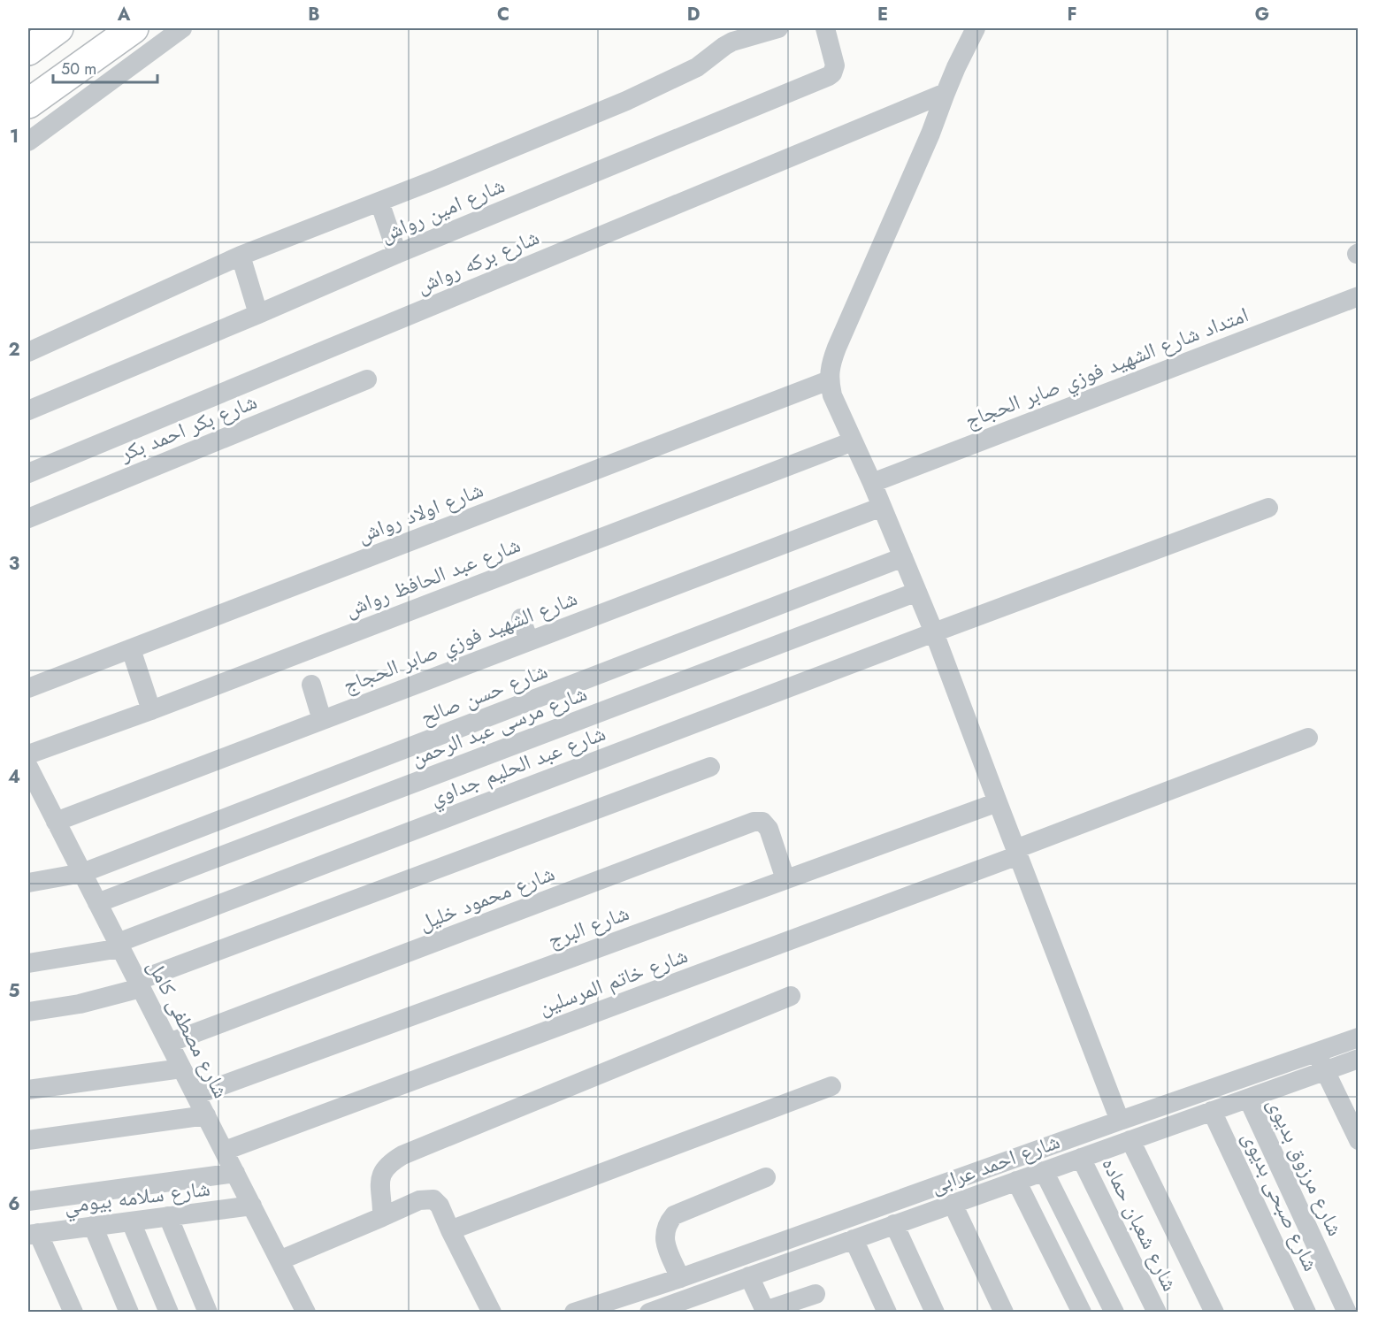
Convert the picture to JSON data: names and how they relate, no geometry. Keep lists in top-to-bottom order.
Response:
{
  "streets": {
    "street": [
      "شارع امين رواش",
      "شارع بركه رواش",
      "امتداد شارع الشهيد فوزي صابر الحجاج",
      "شارع بكر احمد بكر",
      "شارع اولاد رواش",
      "شارع عبد الحافظ رواش",
      "شارع الشهيد فوزي صابر الحجاج",
      "شارع حسن صالح",
      "شارع مرسى عبد الرحمن",
      "شارع عبد الحليم جداوي",
      "شارع محمود خليل",
      "شارع البرج",
      "شارع خاتم المرسلين",
      "شارع مصطفى كامل",
      "شارع احمد عرابى",
      "شارع مرزوق بديوى",
      "شارع سلامه بيومي",
      "شارع صبحى بديوى",
      "شارع شعبان حماده"
    ]
  },
  "crossings": [
    ["شارع الشهيد فوزي صابر الحجاج", "شارع مصطفى كامل"],
    ["شارع حسن صالح", "شارع مصطفى كامل"],
    ["شارع مرسى عبد الرحمن", "شارع مصطفى كامل"],
    ["شارع عبد الحليم جداوي", "شارع مصطفى كامل"],
    ["شارع محمود خليل", "شارع البرج"],
    ["شارع محمود خليل", "شارع مصطفى كامل"],
    ["شارع البرج", "شارع مصطفى كامل"],
    ["شارع خاتم المرسلين", "شارع مصطفى كامل"],
    ["شارع مصطفى كامل", "شارع سلامه بيومي"],
    ["شارع احمد عرابى", "شارع مرزوق بديوى"],
    ["شارع احمد عرابى", "شارع صبحى بديوى"],
    ["شارع احمد عرابى", "شارع شعبان حماده"]
  ],
  "scale_bar": "50 m",
  "grid": {
    "columns": [
      "A",
      "B",
      "C",
      "D",
      "E",
      "F",
      "G"
    ],
    "rows": [
      "1",
      "2",
      "3",
      "4",
      "5",
      "6"
    ]
  }
}
